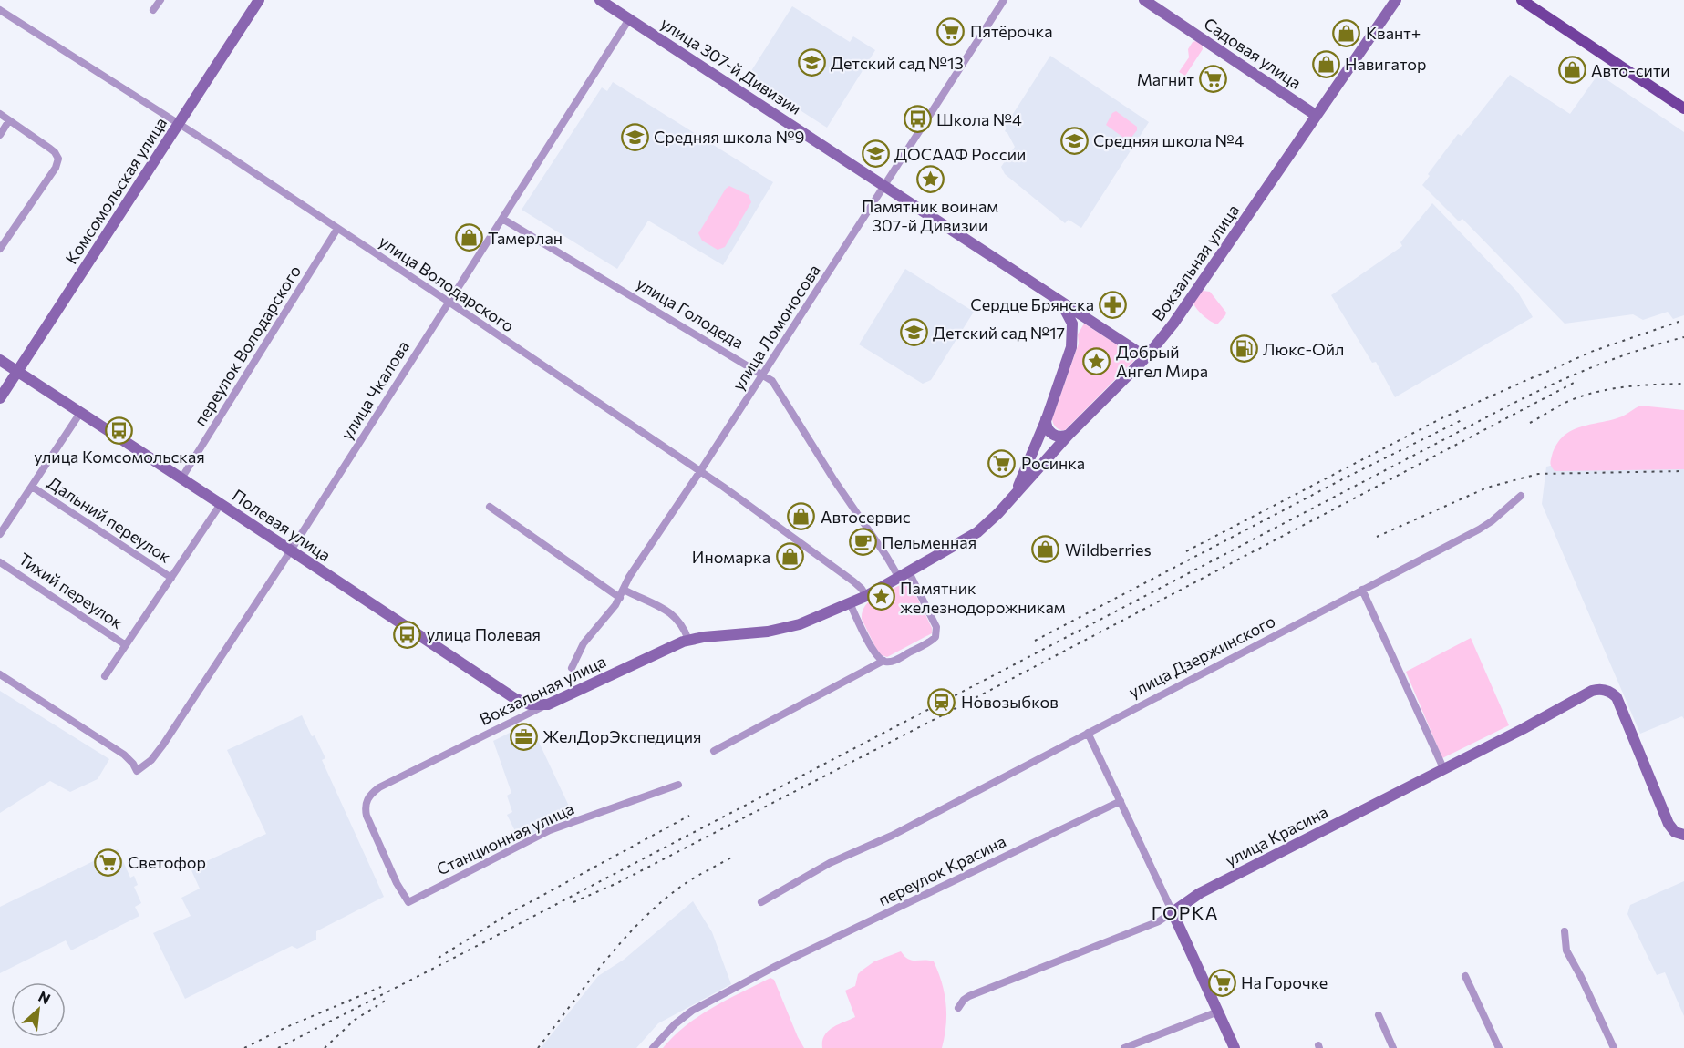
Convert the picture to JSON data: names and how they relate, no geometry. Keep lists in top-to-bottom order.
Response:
{
  "streets": {
    "street": [
      "Садовая улица",
      "улица 307-й Дивизии",
      "Комсомольская улица",
      "Вокзальная улица",
      "улица Володарского",
      "улица Голодеда",
      "улица Ломоносова",
      "переулок Володарского",
      "улица Чкалова",
      "Дальний переулок",
      "Полевая улица",
      "Тихий переулок",
      "улица Дзержинского",
      "улица Красина",
      "Станционная улица",
      "переулок Красина"
    ]
  },
  "crossings": [
    ["Садовая улица", "Вокзальная улица"],
    ["улица 307-й Дивизии", "Вокзальная улица"],
    ["улица 307-й Дивизии", "улица Ломоносова"],
    ["улица 307-й Дивизии", "улица Чкалова"],
    ["Комсомольская улица", "улица Володарского"],
    ["Комсомольская улица", "Полевая улица"],
    ["Вокзальная улица", "улица Володарского"],
    ["Вокзальная улица", "улица Голодеда"],
    ["Вокзальная улица", "Полевая улица"],
    ["Вокзальная улица", "Станционная улица"],
    ["улица Володарского", "улица Ломоносова"],
    ["улица Володарского", "переулок Володарского"],
    ["улица Володарского", "улица Чкалова"],
    ["улица Голодеда", "улица Ломоносова"],
    ["улица Голодеда", "улица Чкалова"],
    ["переулок Володарского", "Полевая улица"],
    ["улица Чкалова", "Полевая улица"],
    ["Дальний переулок", "Полевая улица"],
    ["Дальний переулок", "Тихий переулок"]
  ],
  "districts": ["ГОРКА"],
  "places": {
    "supermarket": [
      "Пятёрочка",
      "Магнит",
      "Росинка",
      "Светофор",
      "На Горочке"
    ],
    "shop": [
      "Квант+",
      "Навигатор",
      "Авто-сити",
      "Тамерлан",
      "Автосервис",
      "Wildberries",
      "Иномарка"
    ],
    "school or university": [
      "Детский сад №13",
      "Средняя школа №9",
      "Средняя школа №4",
      "ДОСААФ России",
      "Детский сад №17"
    ],
    "bus stop": ["Школа №4", "улица Комсомольская", "улица Полевая"],
    "place": ["Памятник воинам 307-й Дивизии", "Добрый Ангел Мира", "Памятник железнодорожникам"],
    "pharmacy": ["Сердце Брянска"],
    "fuel station": ["Люкс-Ойл"],
    "cafe": ["Пельменная"],
    "station": ["Новозыбков"],
    "office": ["ЖелДорЭкспедиция"]
  },
  "north": "top right"
}
